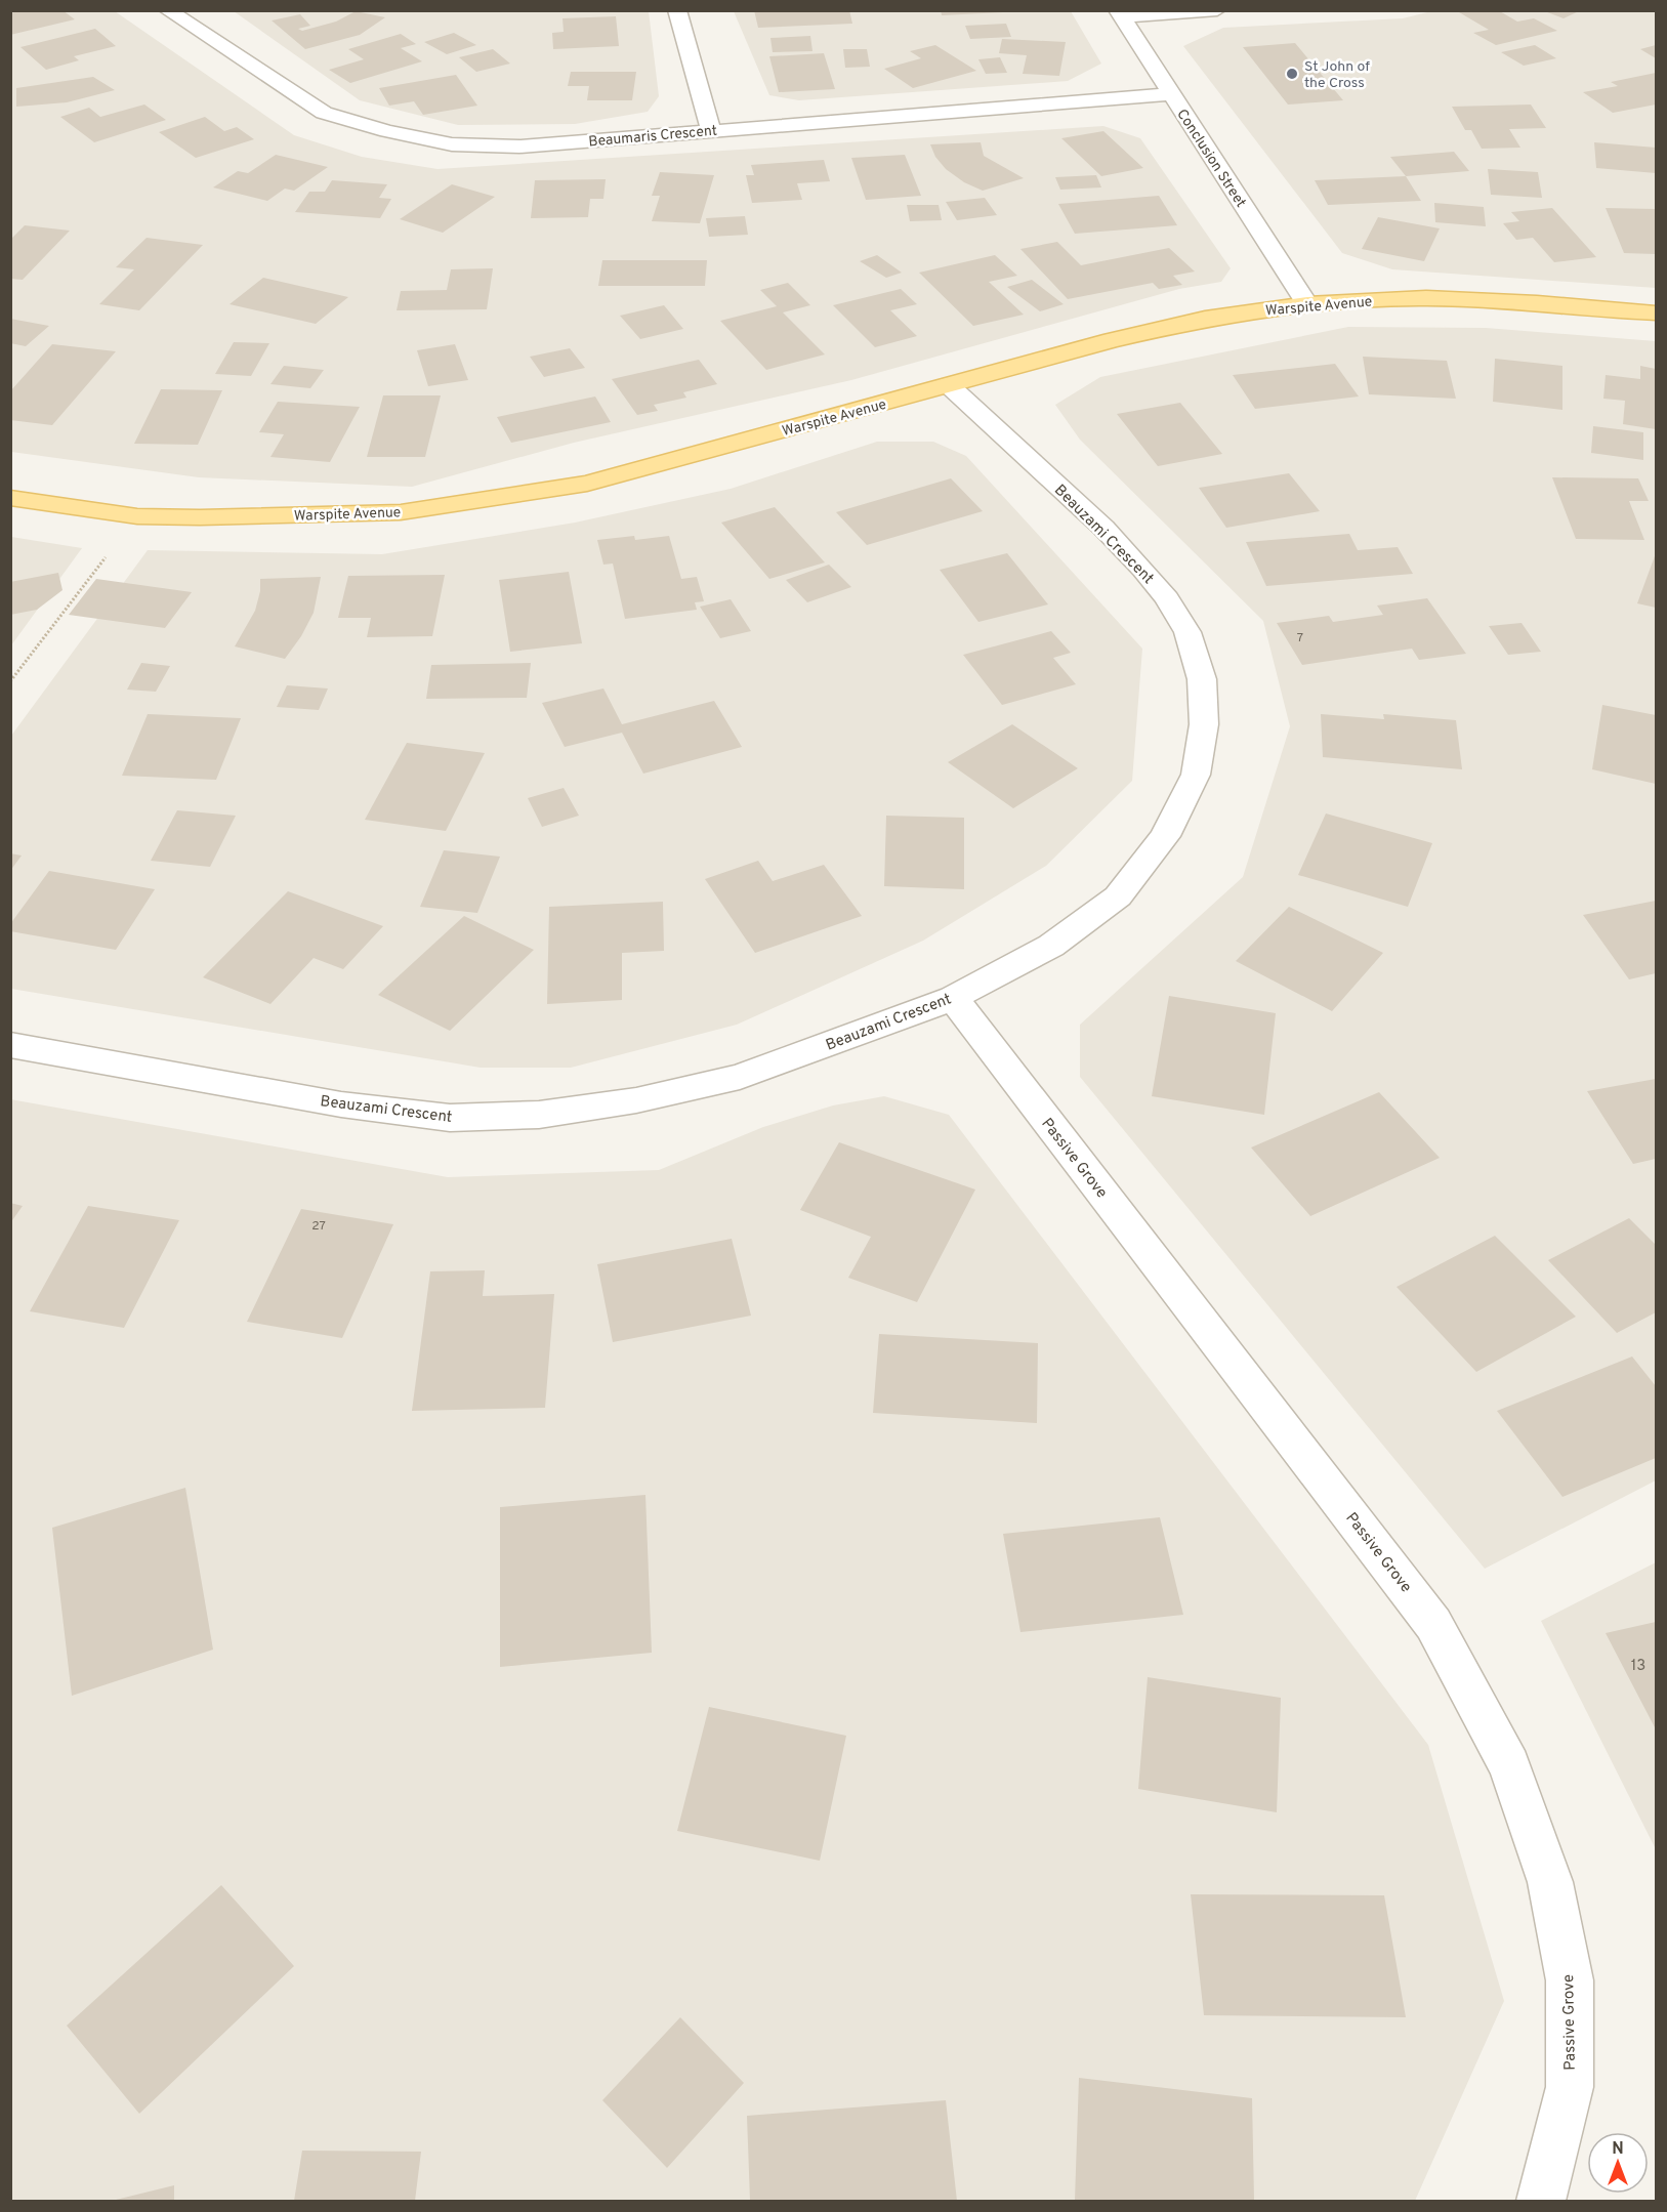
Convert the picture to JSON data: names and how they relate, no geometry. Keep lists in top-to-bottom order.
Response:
{
  "streets": {
    "main road": ["Warspite Avenue"],
    "street": [
      "Beaumaris Crescent",
      "Conclusion Street",
      "Beauzami Crescent",
      "Passive Grove"
    ]
  },
  "crossings": [
    ["Beaumaris Crescent", "Conclusion Street"],
    ["Conclusion Street", "Warspite Avenue"],
    ["Warspite Avenue", "Beauzami Crescent"],
    ["Beauzami Crescent", "Passive Grove"]
  ],
  "places": ["St John of the Cross"],
  "house_numbers": ["7", "27", "13"],
  "north": "top"
}
